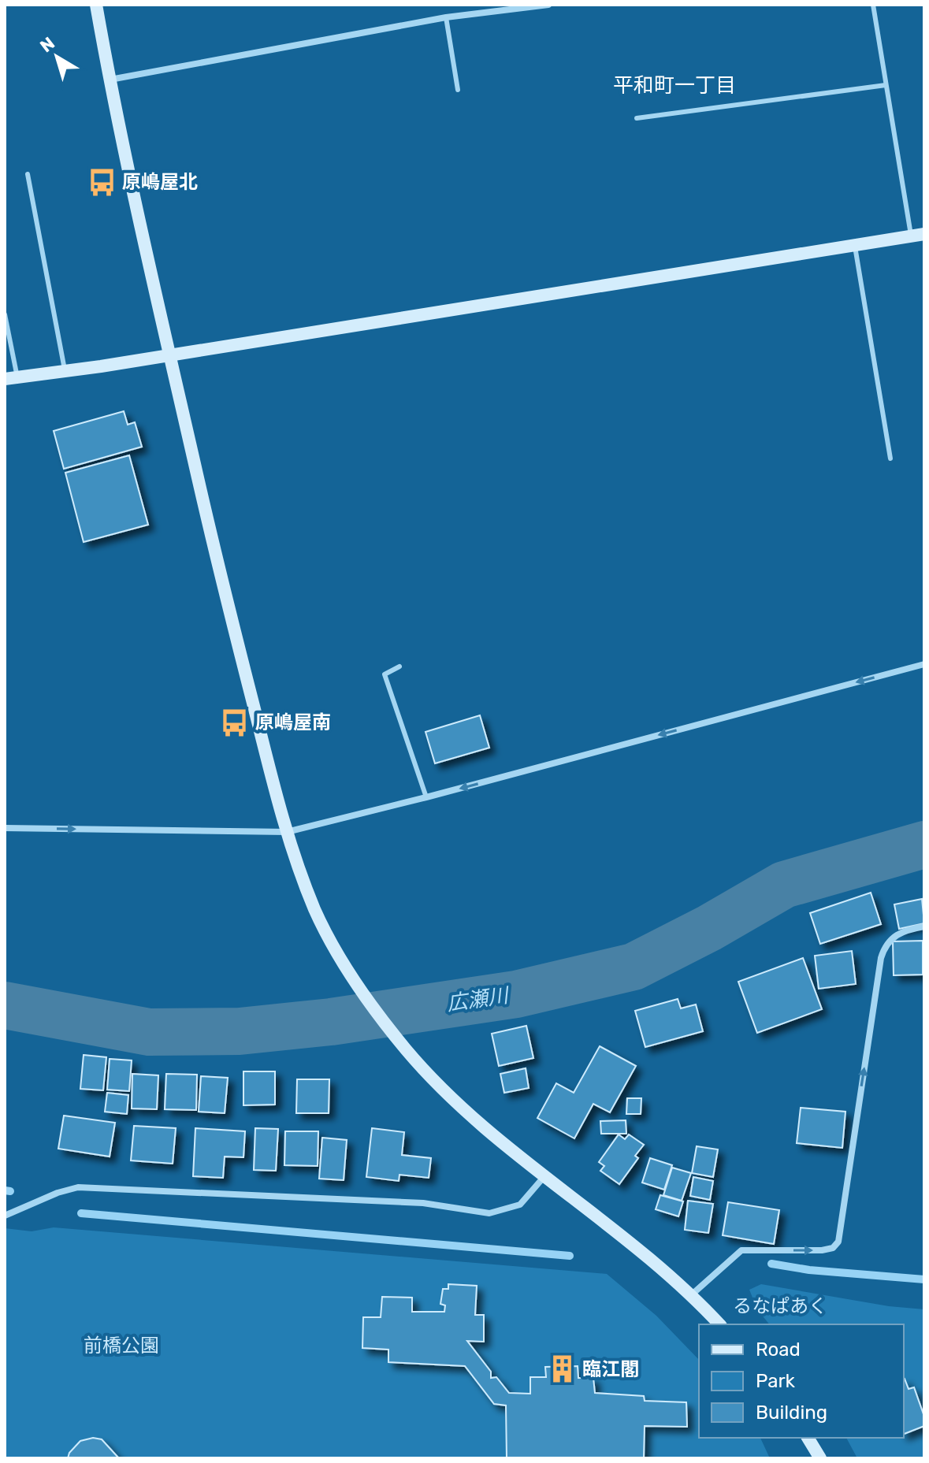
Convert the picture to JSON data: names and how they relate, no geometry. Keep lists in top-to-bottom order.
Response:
{
  "districts": ["平和町一丁目"],
  "water": ["広瀬川"],
  "parks": ["るなぱあく", "前橋公園"],
  "places": {
    "bus stop": ["原嶋屋北", "原嶋屋南"],
    "building": ["臨江閣"]
  },
  "legend": ["Road", "Park", "Building"],
  "north": "top left"
}
